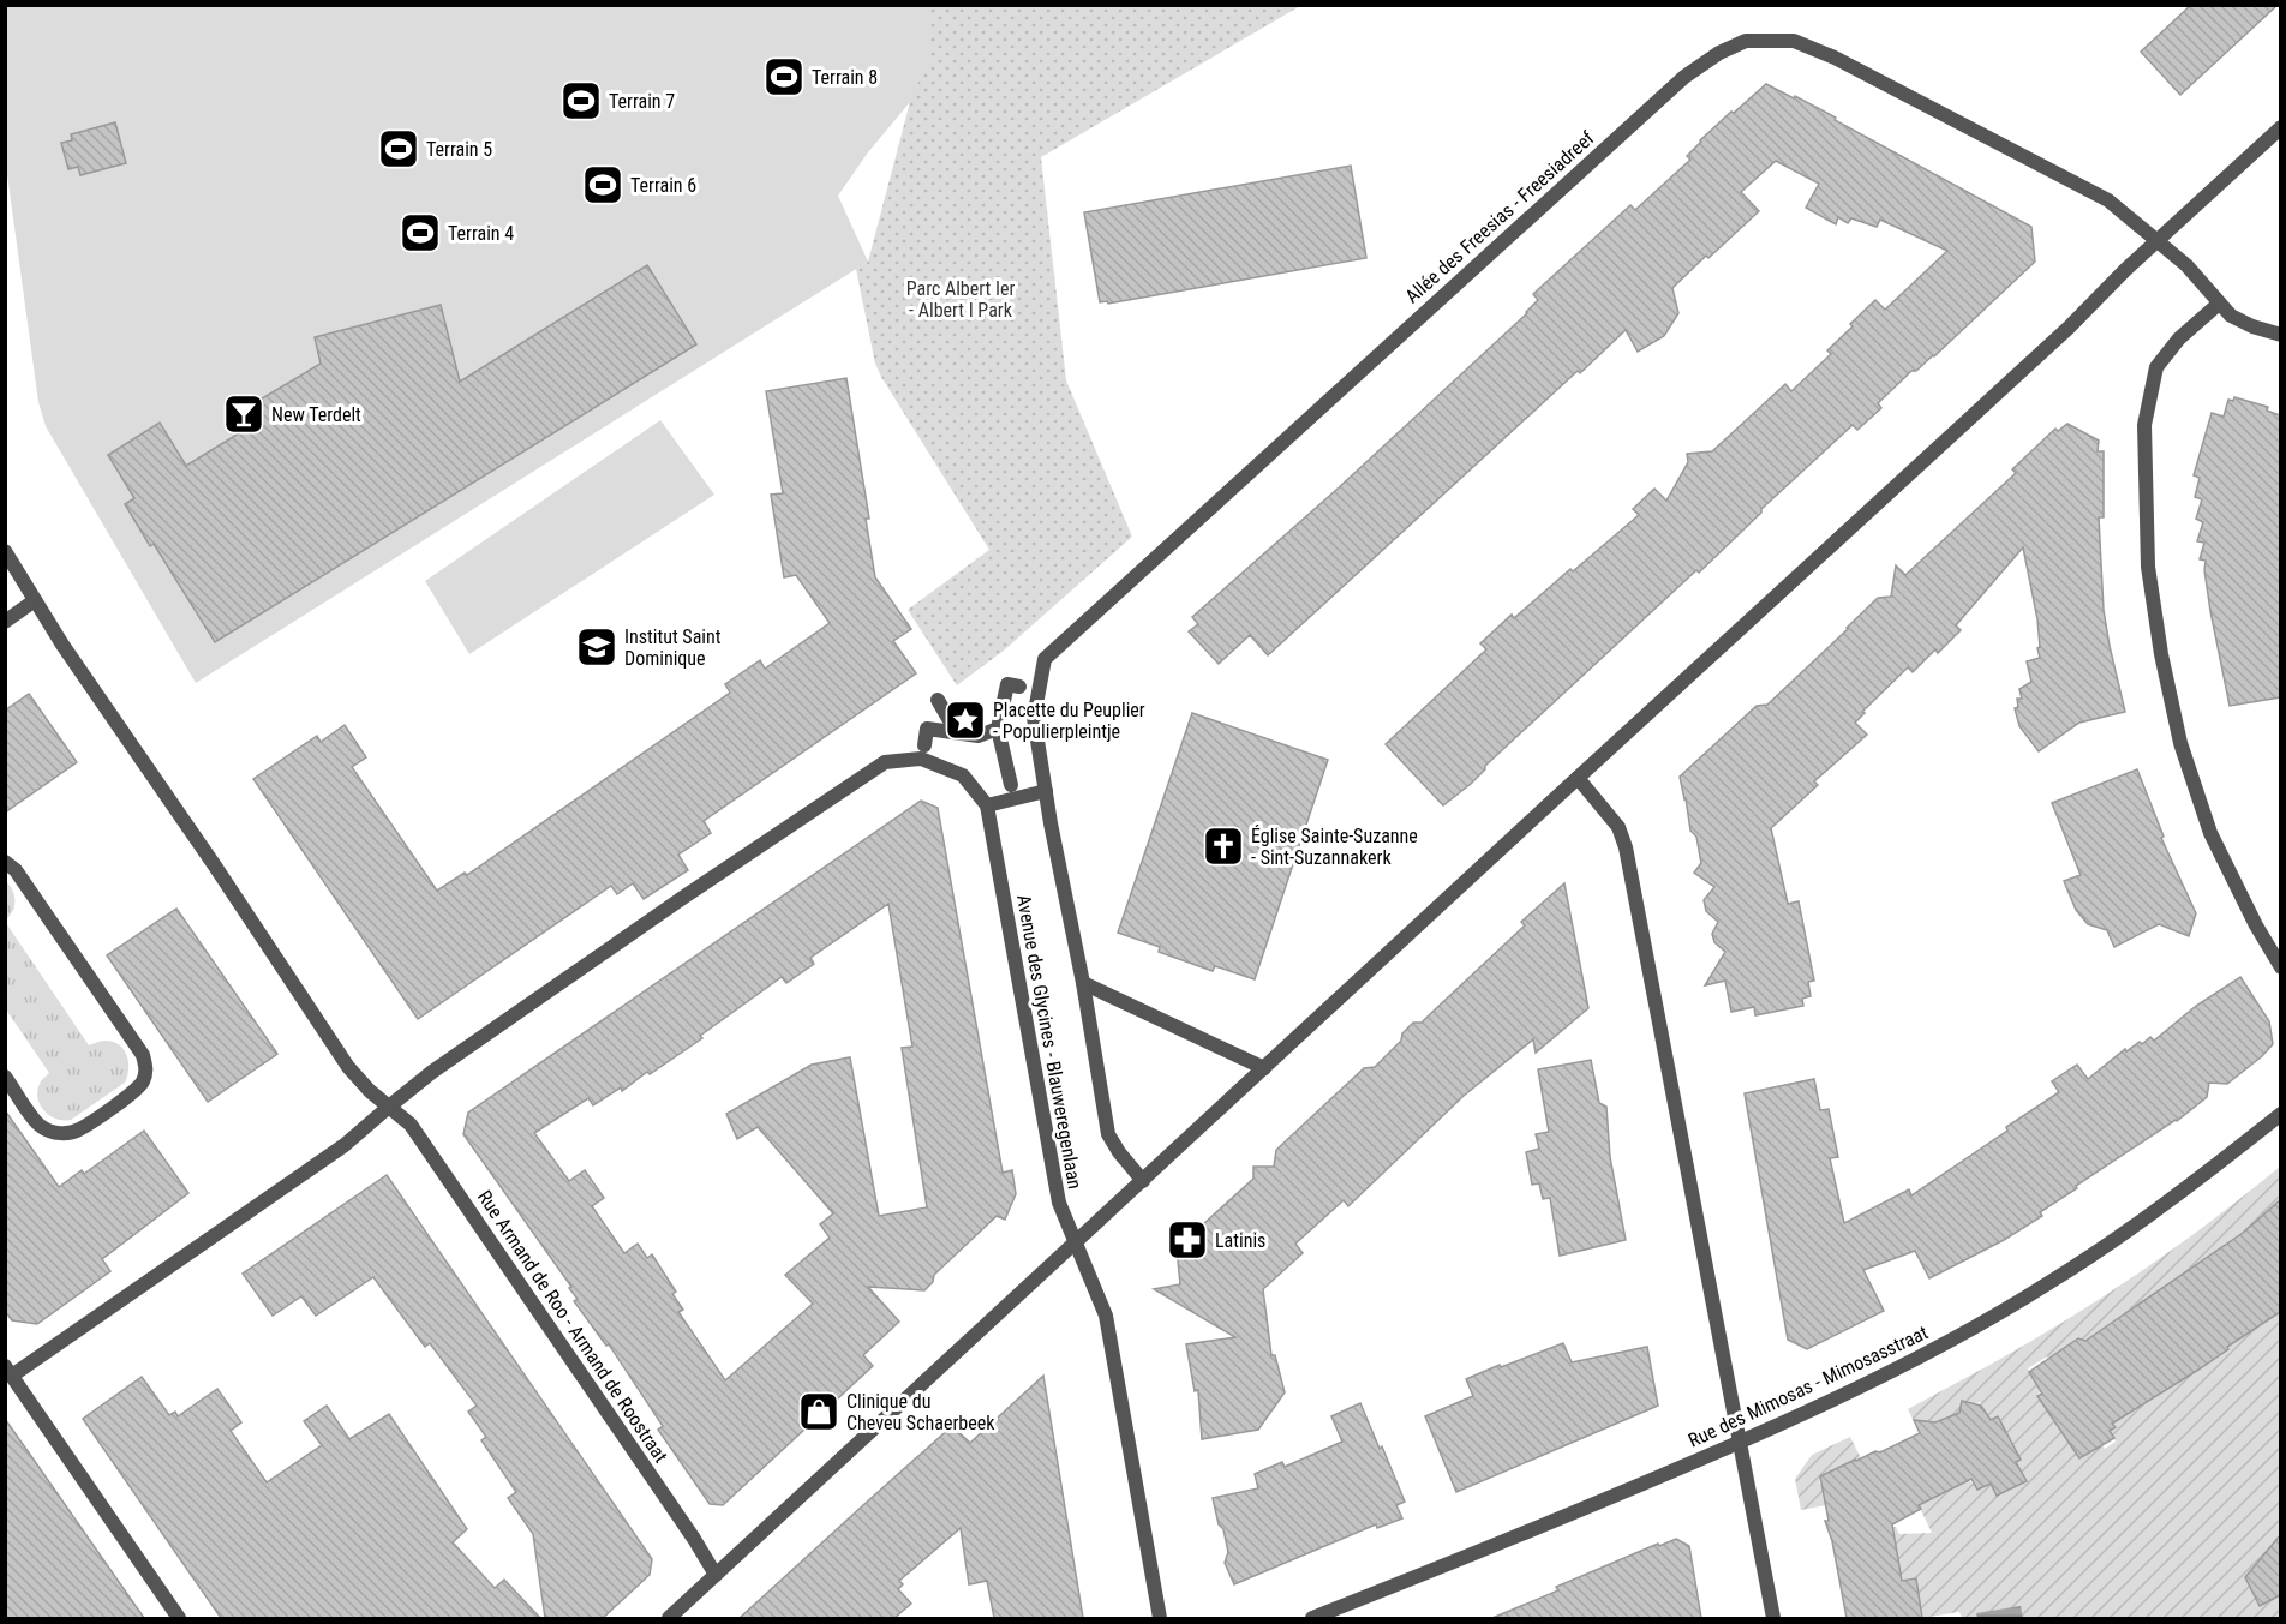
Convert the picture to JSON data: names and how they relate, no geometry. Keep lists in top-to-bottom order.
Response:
{
  "streets": {
    "street": [
      "Allée des Freesias - Freesiadreef",
      "Avenue des Glycines - Blauweregenlaan",
      "Rue Armand de Roo - Armand de Roostraat",
      "Rue des Mimosas - Mimosasstraat"
    ]
  },
  "crossings": [
    ["Allée des Freesias - Freesiadreef", "Avenue des Glycines - Blauweregenlaan"]
  ],
  "parks": ["Parc Albert Ier - Albert I Park"],
  "places": {
    "sports": [
      "Terrain 8",
      "Terrain 7",
      "Terrain 5",
      "Terrain 6",
      "Terrain 4"
    ],
    "bar": ["New Terdelt"],
    "school or university": ["Institut Saint Dominique"],
    "place": ["Placette du Peuplier - Populierpleintje"],
    "church": ["Église Sainte-Suzanne - Sint-Suzannakerk"],
    "pharmacy": ["Latinis"],
    "shop": ["Clinique du Cheveu Schaerbeek"]
  }
}
